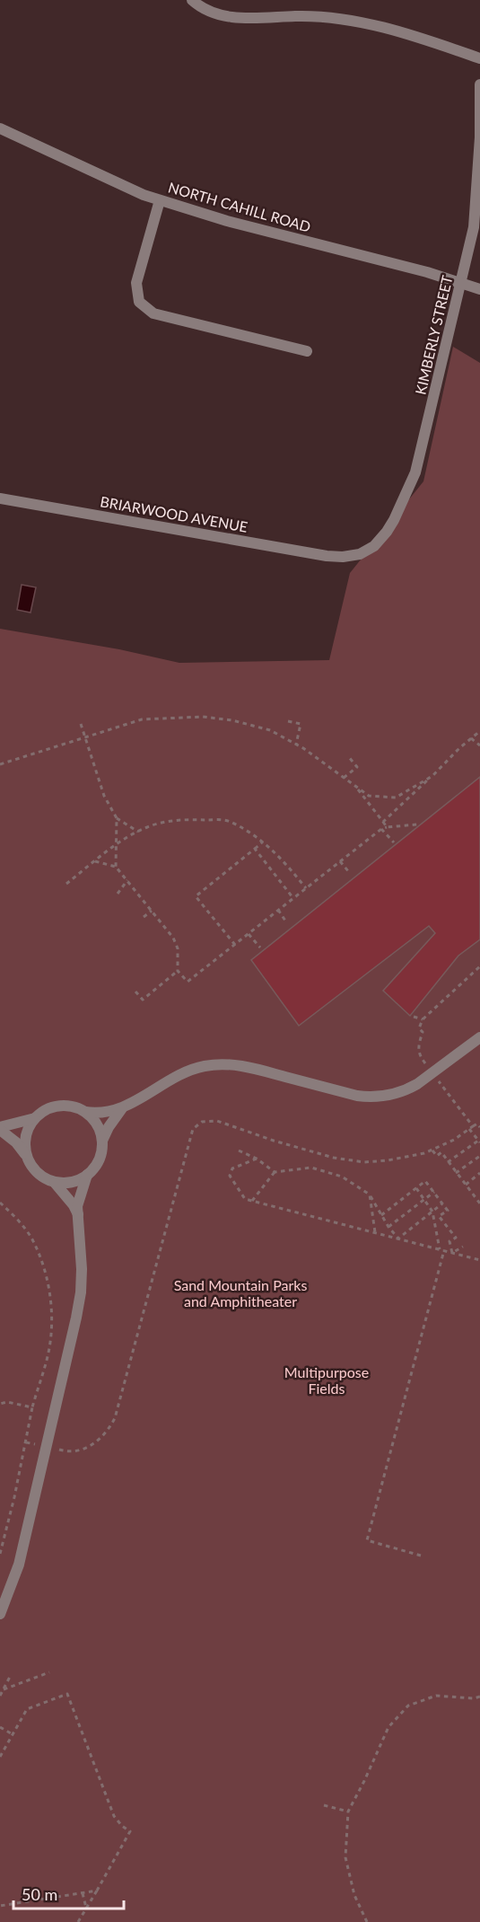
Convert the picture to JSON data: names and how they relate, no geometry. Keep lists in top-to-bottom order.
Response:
{
  "streets": {
    "street": ["NORTH CAHILL ROAD", "KIMBERLY STREET", "BRIARWOOD AVENUE"]
  },
  "crossings": [
    ["NORTH CAHILL ROAD", "KIMBERLY STREET"],
    ["KIMBERLY STREET", "BRIARWOOD AVENUE"]
  ],
  "parks": ["Sand Mountain Parks and Amphitheater", "Multipurpose Fields"],
  "scale_bar": "50 m"
}
